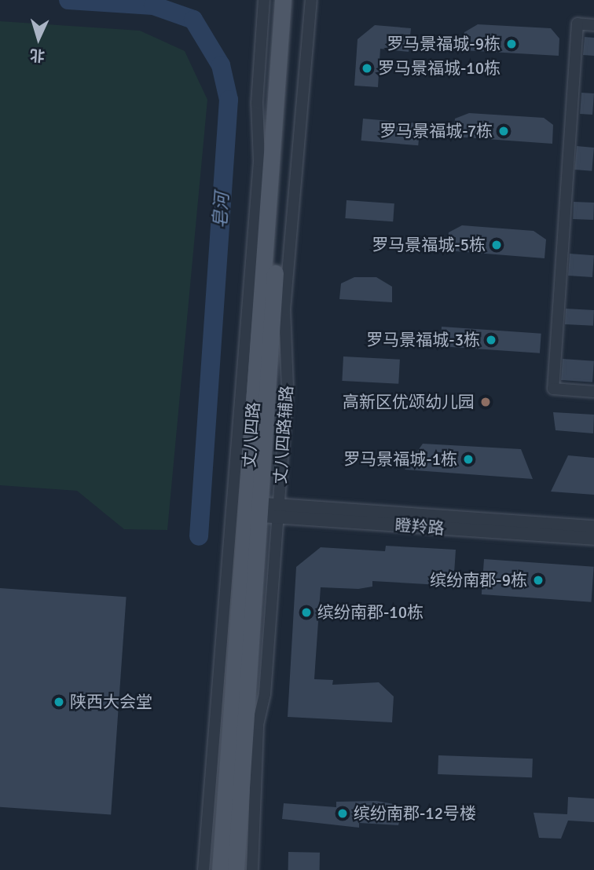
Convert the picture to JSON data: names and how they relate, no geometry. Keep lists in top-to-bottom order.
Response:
{
  "streets": {
    "main road": ["丈八四路"],
    "street": ["丈八四路辅路", "瞪羚路"]
  },
  "crossings": [
    ["丈八四路", "瞪羚路"],
    ["丈八四路辅路", "瞪羚路"]
  ],
  "water": ["皂河"],
  "places": [
    "罗马景福城-9栋",
    "罗马景福城-10栋",
    "罗马景福城-7栋",
    "罗马景福城-5栋",
    "罗马景福城-3栋",
    "高新区优颂幼儿园",
    "罗马景福城-1栋",
    "缤纷南郡-9栋",
    "缤纷南郡-10栋",
    "陕西大会堂",
    "缤纷南郡-12号楼"
  ],
  "north": "bottom"
}
